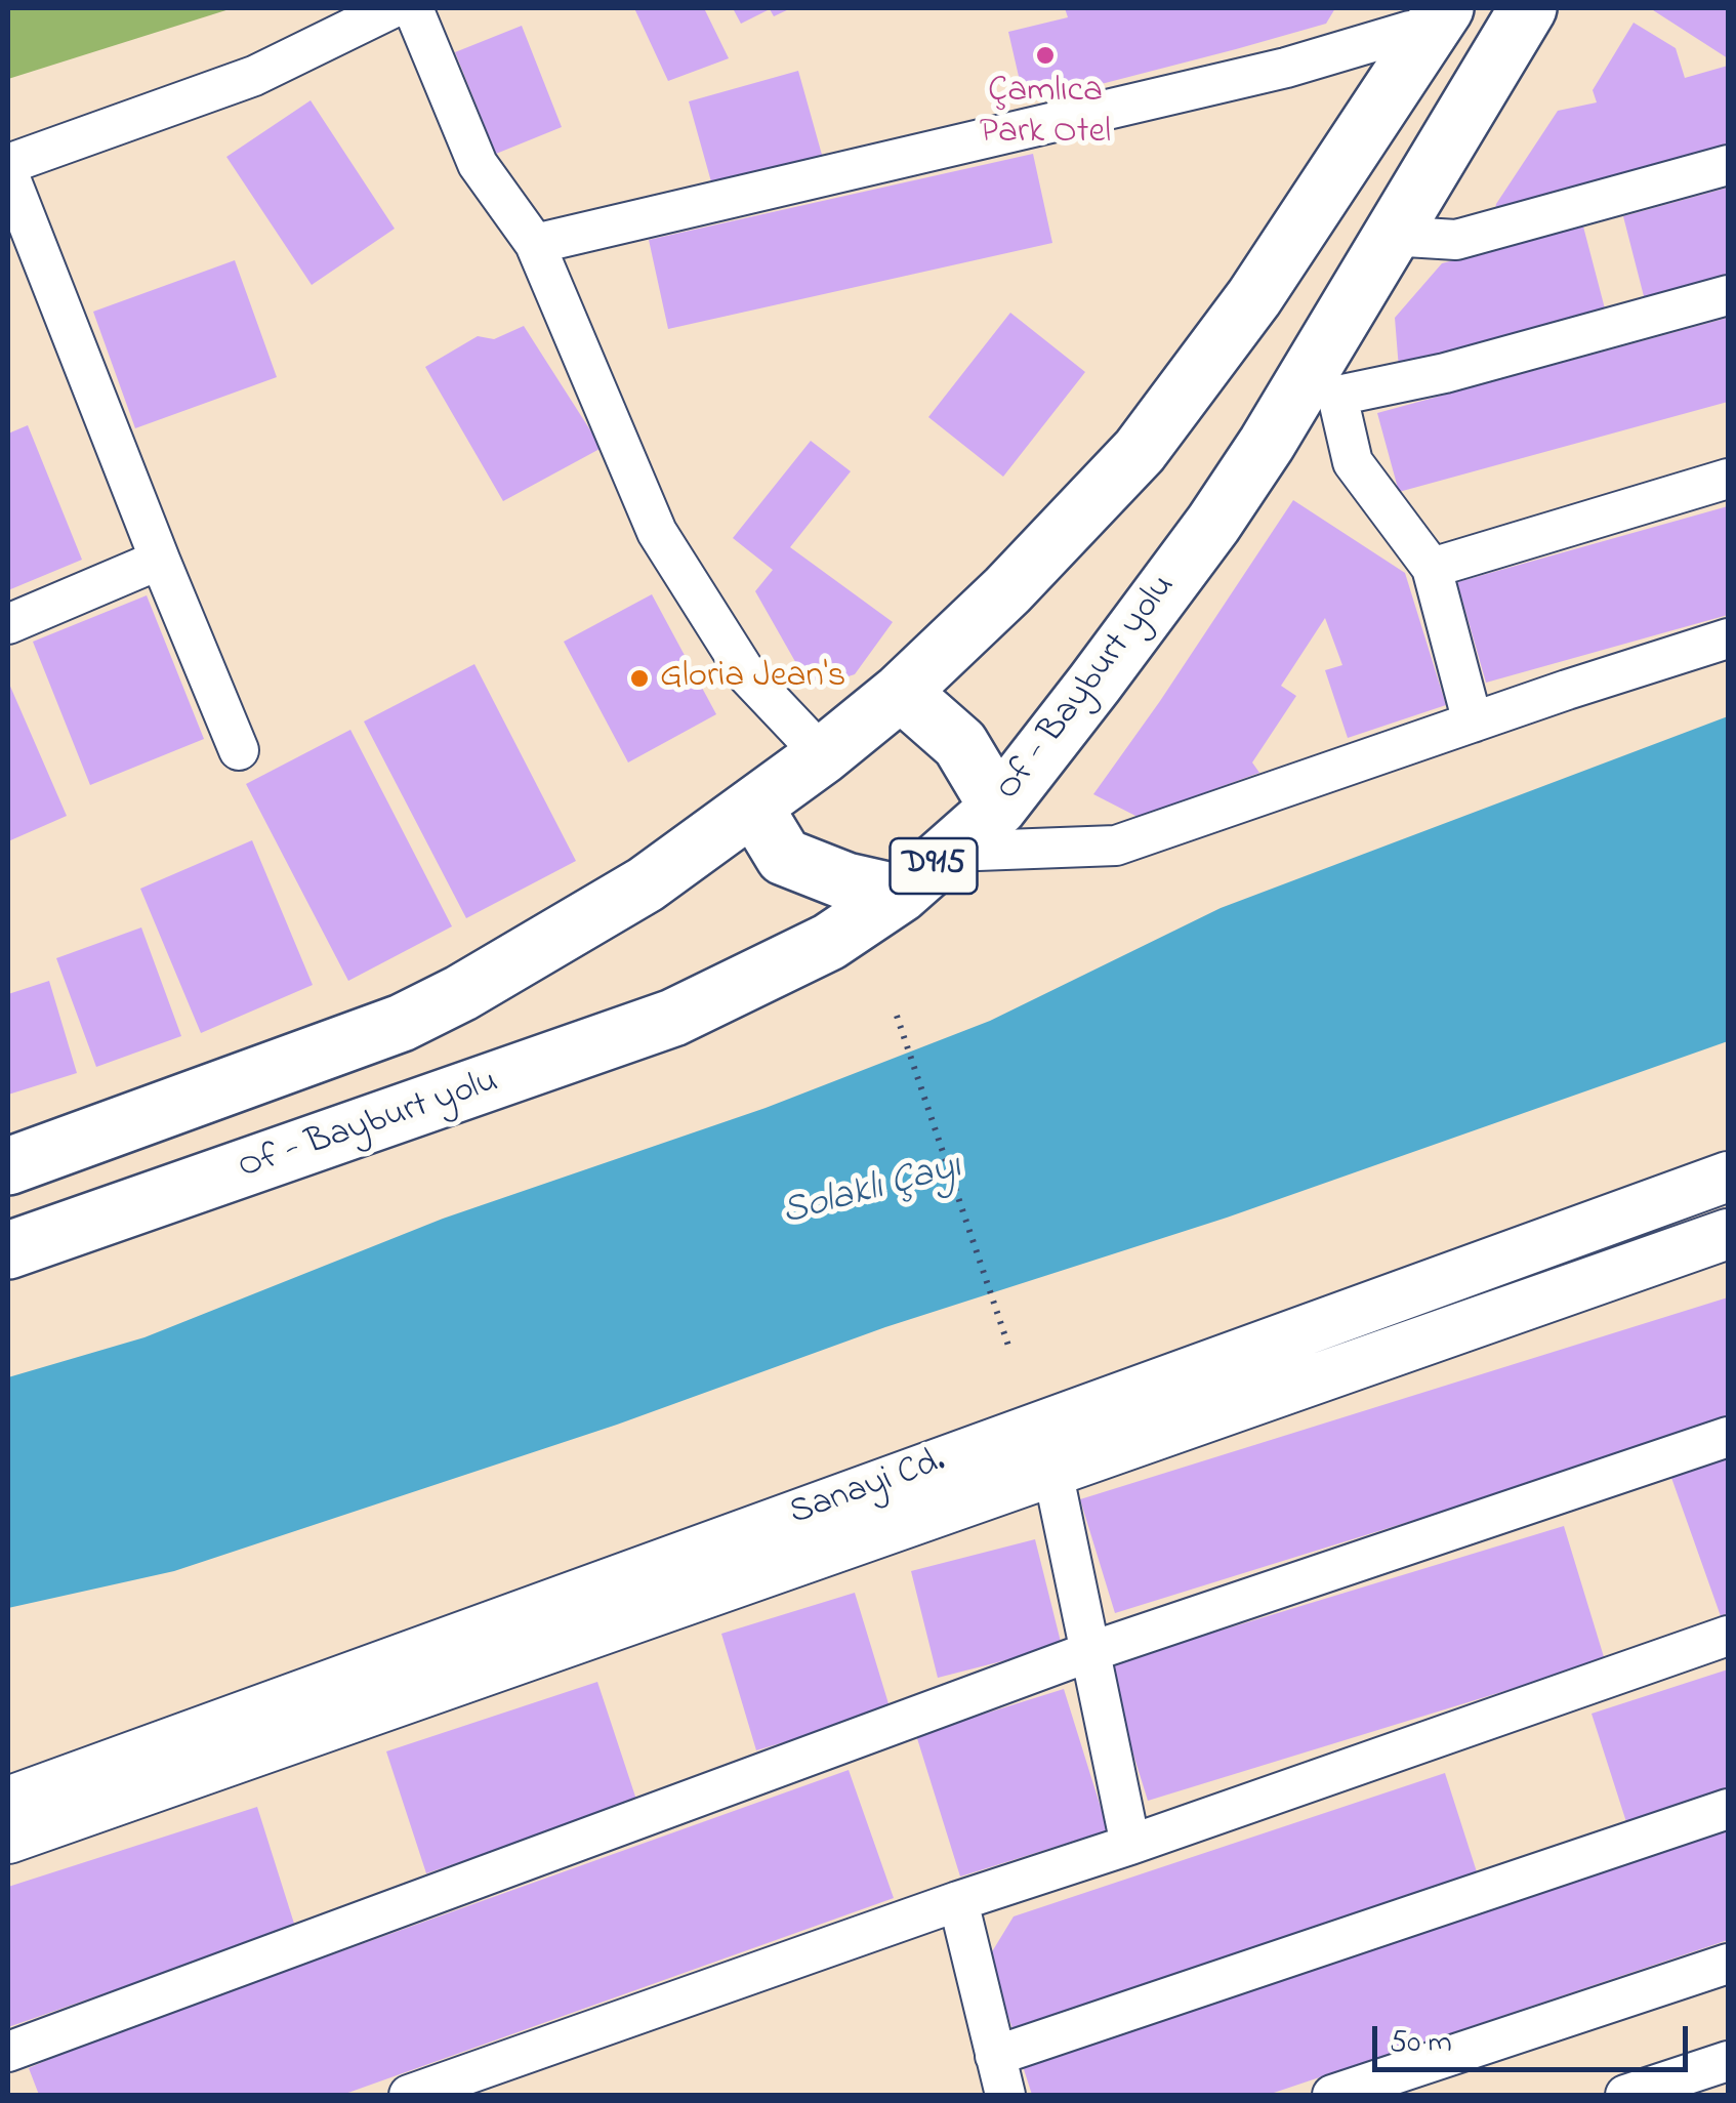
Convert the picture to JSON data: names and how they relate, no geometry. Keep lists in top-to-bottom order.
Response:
{
  "streets": {
    "highway": ["Of - Bayburt yolu", "D915"],
    "street": ["Sanayi Cd."]
  },
  "water": ["Solaklı Çayı"],
  "places": ["Çamlıca Park Otel", "Gloria Jean's"],
  "scale_bar": "50 m"
}
